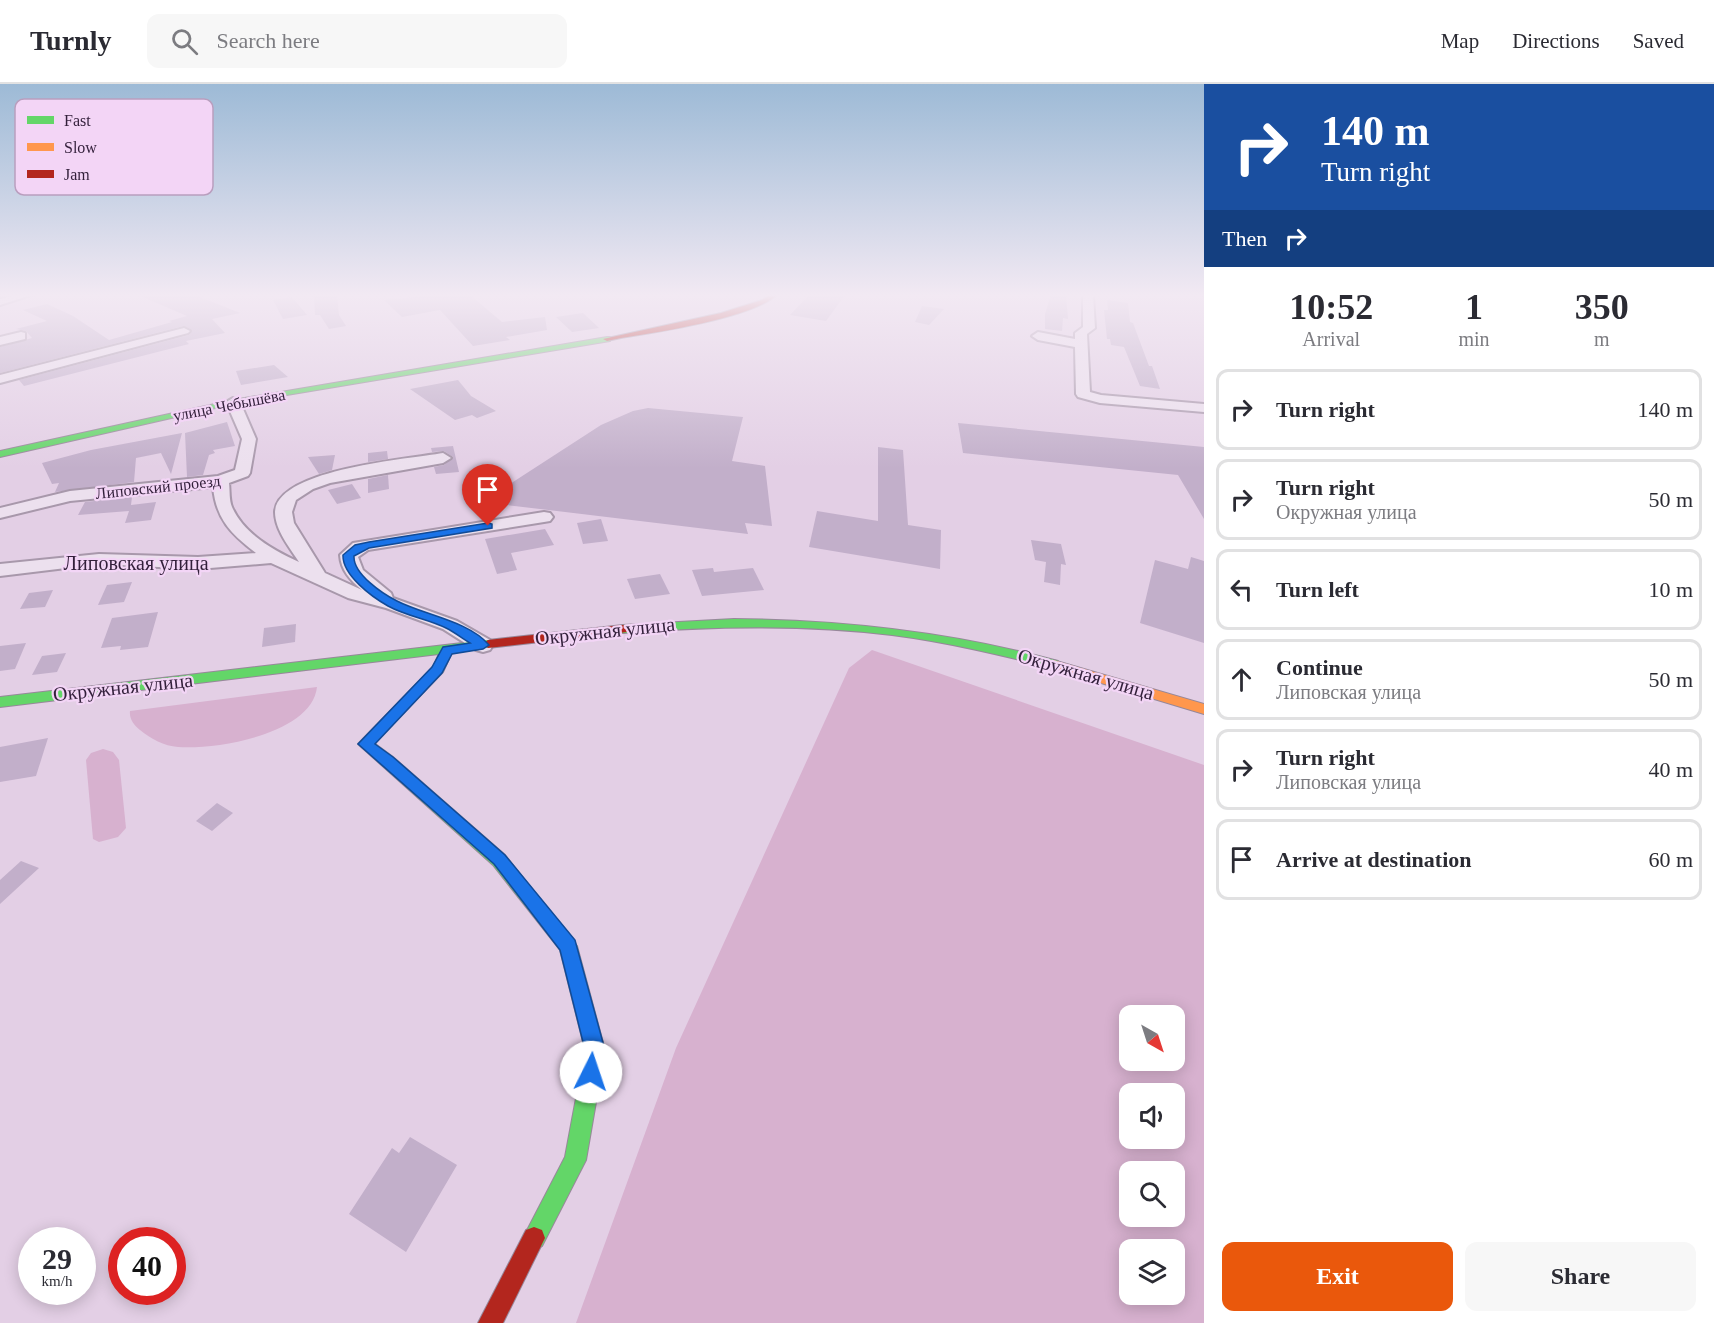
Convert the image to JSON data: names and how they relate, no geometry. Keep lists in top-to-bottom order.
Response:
{
  "streets": {
    "street": [
      "улица Чебышёва",
      "Липовский проезд",
      "Липовская улица",
      "Окружная улица"
    ]
  },
  "crossings": [
    ["улица Чебышёва", "Липовский проезд"]
  ],
  "legend": ["Fast", "Slow", "Jam"],
  "north": "bottom right",
  "page": {
    "header": "Turnly",
    "search": "Search here",
    "nav": ["Map", "Directions", "Saved"],
    "turn": ["140 m", "Turn right"],
    "then": "Then",
    "eta": [
      "10:52",
      "Arrival",
      "1",
      "min",
      "350",
      "m"
    ],
    "list": [
      {
        "name": "Turn right",
        "value": "140 m"
      },
      {
        "name": "Turn right",
        "note": "Окружная улица",
        "value": "50 m"
      },
      {
        "name": "Turn left",
        "value": "10 m"
      },
      {
        "name": "Continue",
        "note": "Липовская улица",
        "value": "50 m"
      },
      {
        "name": "Turn right",
        "note": "Липовская улица",
        "value": "40 m"
      },
      {
        "name": "Arrive at destination",
        "value": "60 m"
      }
    ],
    "speed": "29 km/h",
    "limit": "40",
    "buttons": ["Exit", "Share"]
  }
}
